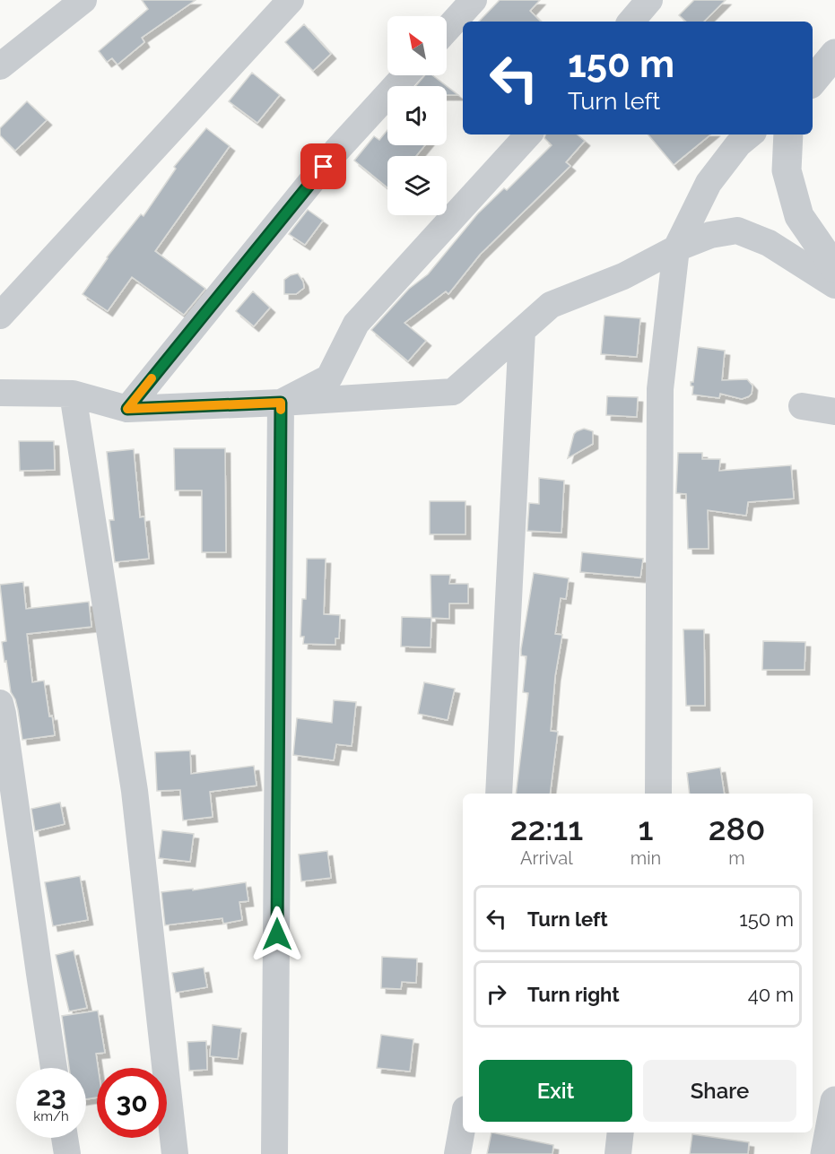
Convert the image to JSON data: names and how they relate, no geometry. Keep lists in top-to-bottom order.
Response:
{
  "north": "top left",
  "page": {
    "turn": ["150 m", "Turn left"],
    "eta": [
      "22:11",
      "Arrival",
      "1",
      "min",
      "280",
      "m"
    ],
    "list": [
      {
        "name": "Turn left",
        "value": "150 m"
      },
      {
        "name": "Turn right",
        "value": "40 m"
      }
    ],
    "buttons": ["Exit", "Share"],
    "speed": "23 km/h",
    "limit": "30"
  }
}
